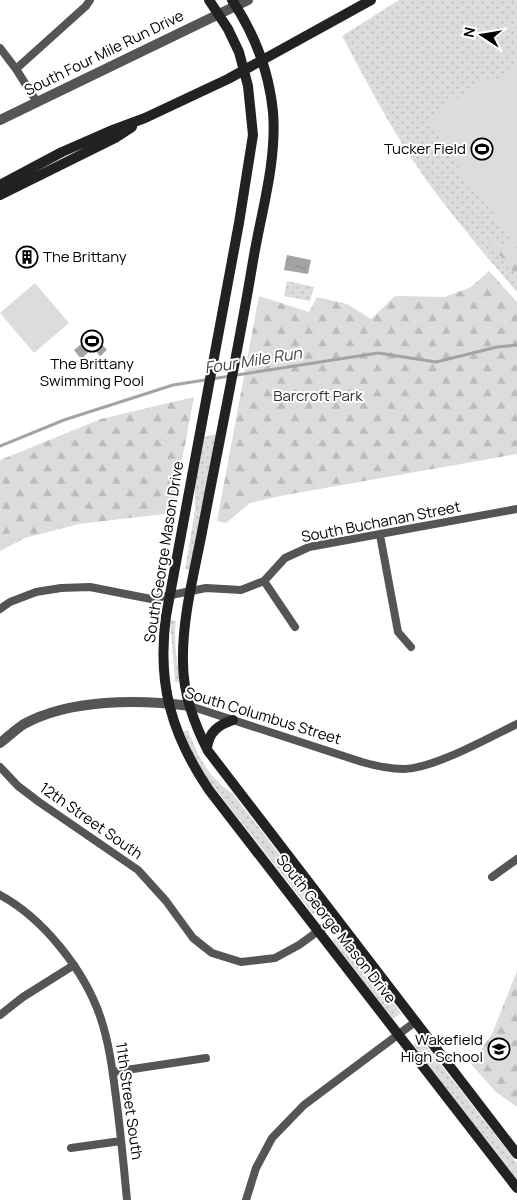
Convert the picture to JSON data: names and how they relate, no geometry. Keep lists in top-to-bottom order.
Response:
{
  "streets": {
    "main road": ["South George Mason Drive"],
    "street": [
      "South Four Mile Run Drive",
      "South Buchanan Street",
      "South Columbus Street",
      "12th Street South",
      "11th Street South"
    ]
  },
  "crossings": [
    ["South Four Mile Run Drive", "South George Mason Drive"],
    ["South Buchanan Street", "South George Mason Drive"],
    ["South George Mason Drive", "South Columbus Street"],
    ["South George Mason Drive", "12th Street South"]
  ],
  "water": ["Four Mile Run"],
  "parks": ["Barcroft Park"],
  "places": {
    "sports": ["Tucker Field", "The Brittany Swimming Pool"],
    "building": ["The Brittany"],
    "school or university": ["Wakefield High School"]
  },
  "north": "left"
}
